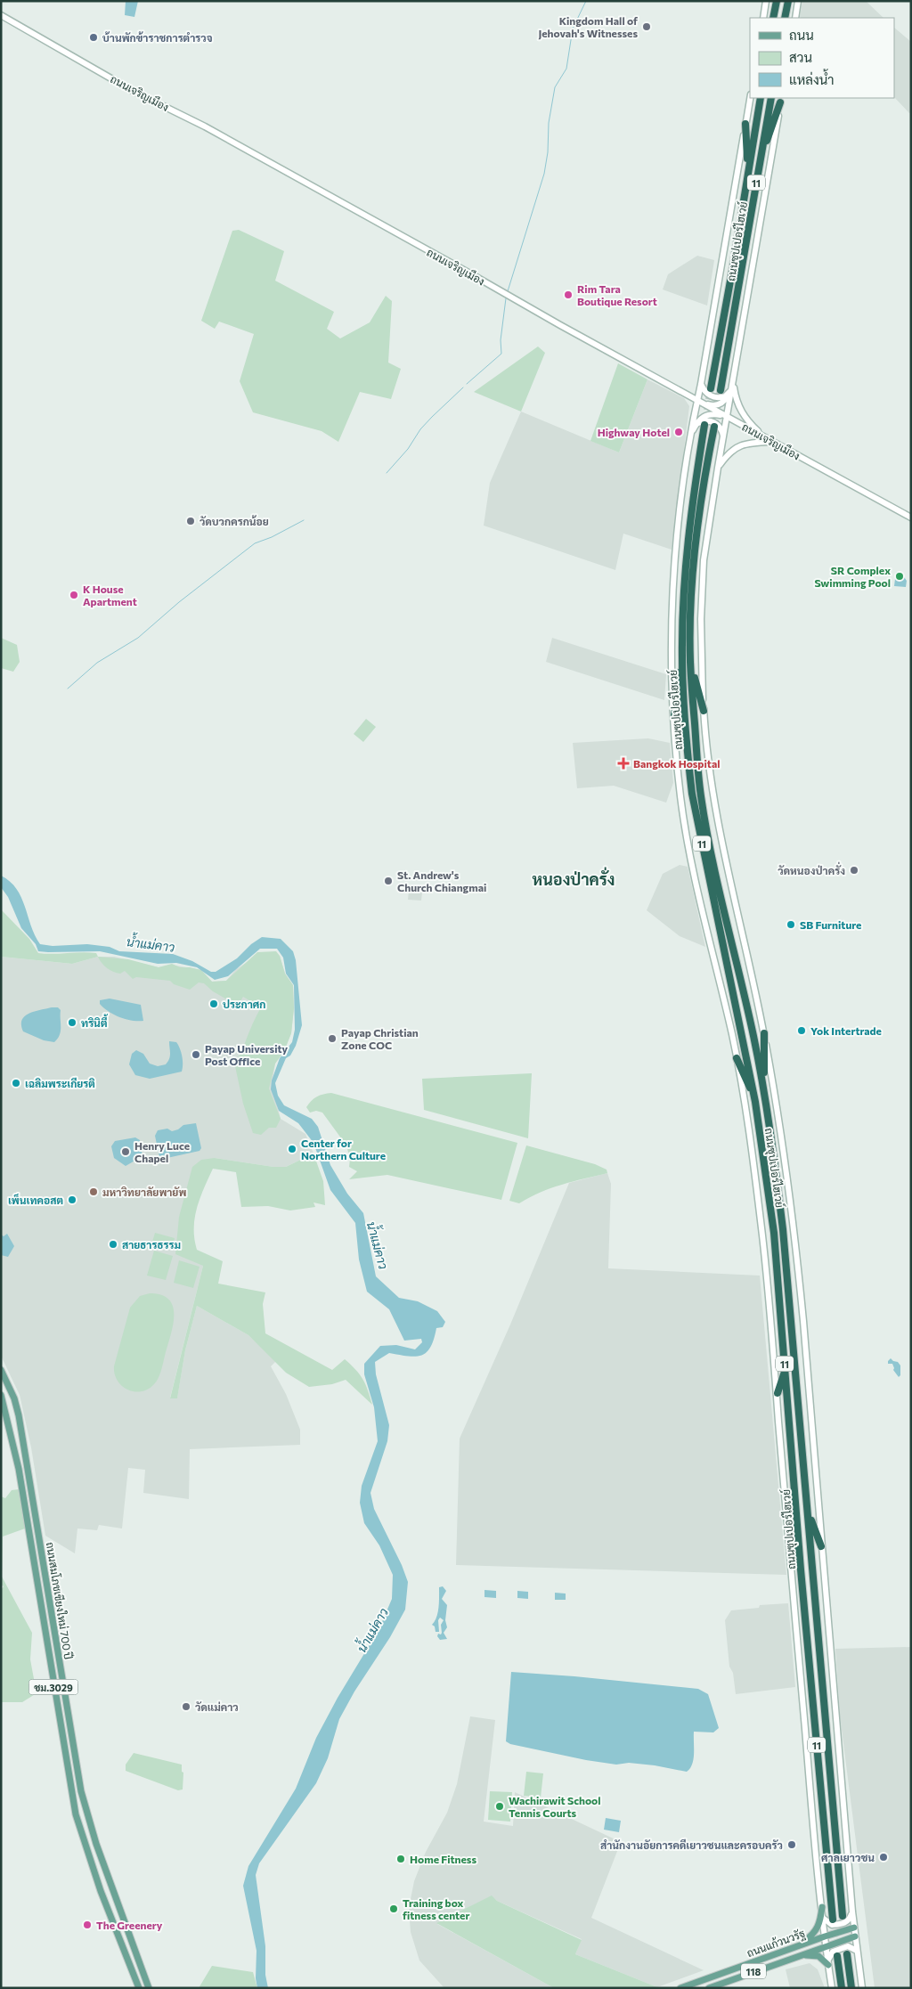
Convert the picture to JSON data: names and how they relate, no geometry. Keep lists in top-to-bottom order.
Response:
{
  "streets": {
    "highway": ["11", "ถนนซุปเปอร์ไฮเวย์"],
    "main road": [
      "ถนนเจริญเมือง",
      "ถนนสมโภชเชียงใหม่ 700 ปี",
      "ชม.3029",
      "ถนนแก้วนวรัฐ",
      "118"
    ]
  },
  "crossings": [
    ["ถนนสมโภชเชียงใหม่ 700 ปี", "ชม.3029"]
  ],
  "districts": ["หนองป่าครั่ง"],
  "water": ["น้ำแม่คาว"],
  "places": {
    "other": [
      "Kingdom Hall of Jehovah's Witnesses",
      "บ้านพักข้าราชการตำรวจ",
      "Rim Tara Boutique Resort",
      "Highway Hotel",
      "วัดบวกครกน้อย",
      "SR Complex Swimming Pool",
      "K House Apartment",
      "วัดหนองป่าครั่ง",
      "St. Andrew's Church Chiangmai",
      "SB Furniture",
      "ประกาศก",
      "ทรินิตี้",
      "Yok Intertrade",
      "Payap Christian Zone COC",
      "Payap University Post Office",
      "เฉลิมพระเกียรติ",
      "Center for Northern Culture",
      "Henry Luce Chapel",
      "มหาวิทยาลัยพายัพ",
      "เพ็นเทคอสต",
      "สายธารธรรม",
      "วัดแม่คาว",
      "Wachirawit School Tennis Courts",
      "สำนักงานอัยการคดีเยาวชนและครอบครัว",
      "ศาลเยาวชน",
      "Home Fitness",
      "Training box fitness center",
      "The Greenery"
    ],
    "health": ["Bangkok Hospital"]
  },
  "legend": ["ถนน", "สวน", "แหล่งน้ำ"]
}
